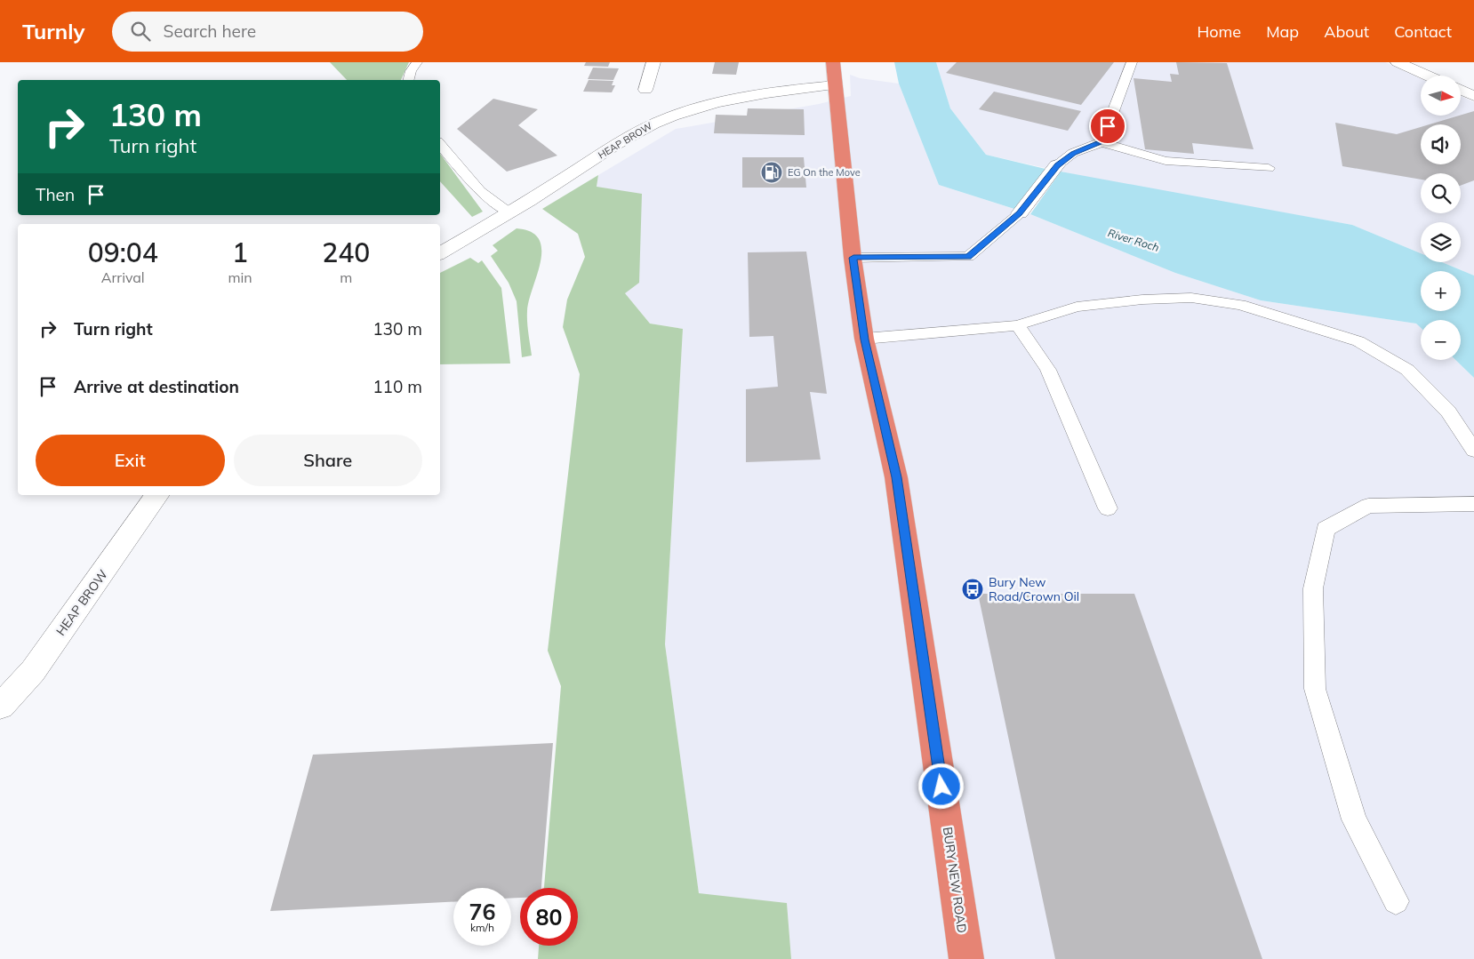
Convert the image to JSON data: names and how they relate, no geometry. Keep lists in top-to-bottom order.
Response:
{
  "streets": {
    "highway": ["BURY NEW ROAD"],
    "street": ["HEAP BROW"]
  },
  "crossings": [
    ["HEAP BROW", "BURY NEW ROAD"]
  ],
  "water": ["River Roch"],
  "places": {
    "fuel station": ["EG On the Move"],
    "bus stop": ["Bury New Road/Crown Oil"]
  },
  "north": "right",
  "page": {
    "header": "Turnly",
    "search": "Search here",
    "nav": [
      "Home",
      "Map",
      "About",
      "Contact"
    ],
    "map_buttons": ["+", "−"],
    "turn": ["130 m", "Turn right"],
    "then": "Then",
    "eta": [
      "09:04",
      "Arrival",
      "1",
      "min",
      "240",
      "m"
    ],
    "list": [
      {
        "name": "Turn right",
        "value": "130 m"
      },
      {
        "name": "Arrive at destination",
        "value": "110 m"
      }
    ],
    "buttons": ["Exit", "Share"],
    "speed": "76 km/h",
    "limit": "80"
  }
}
